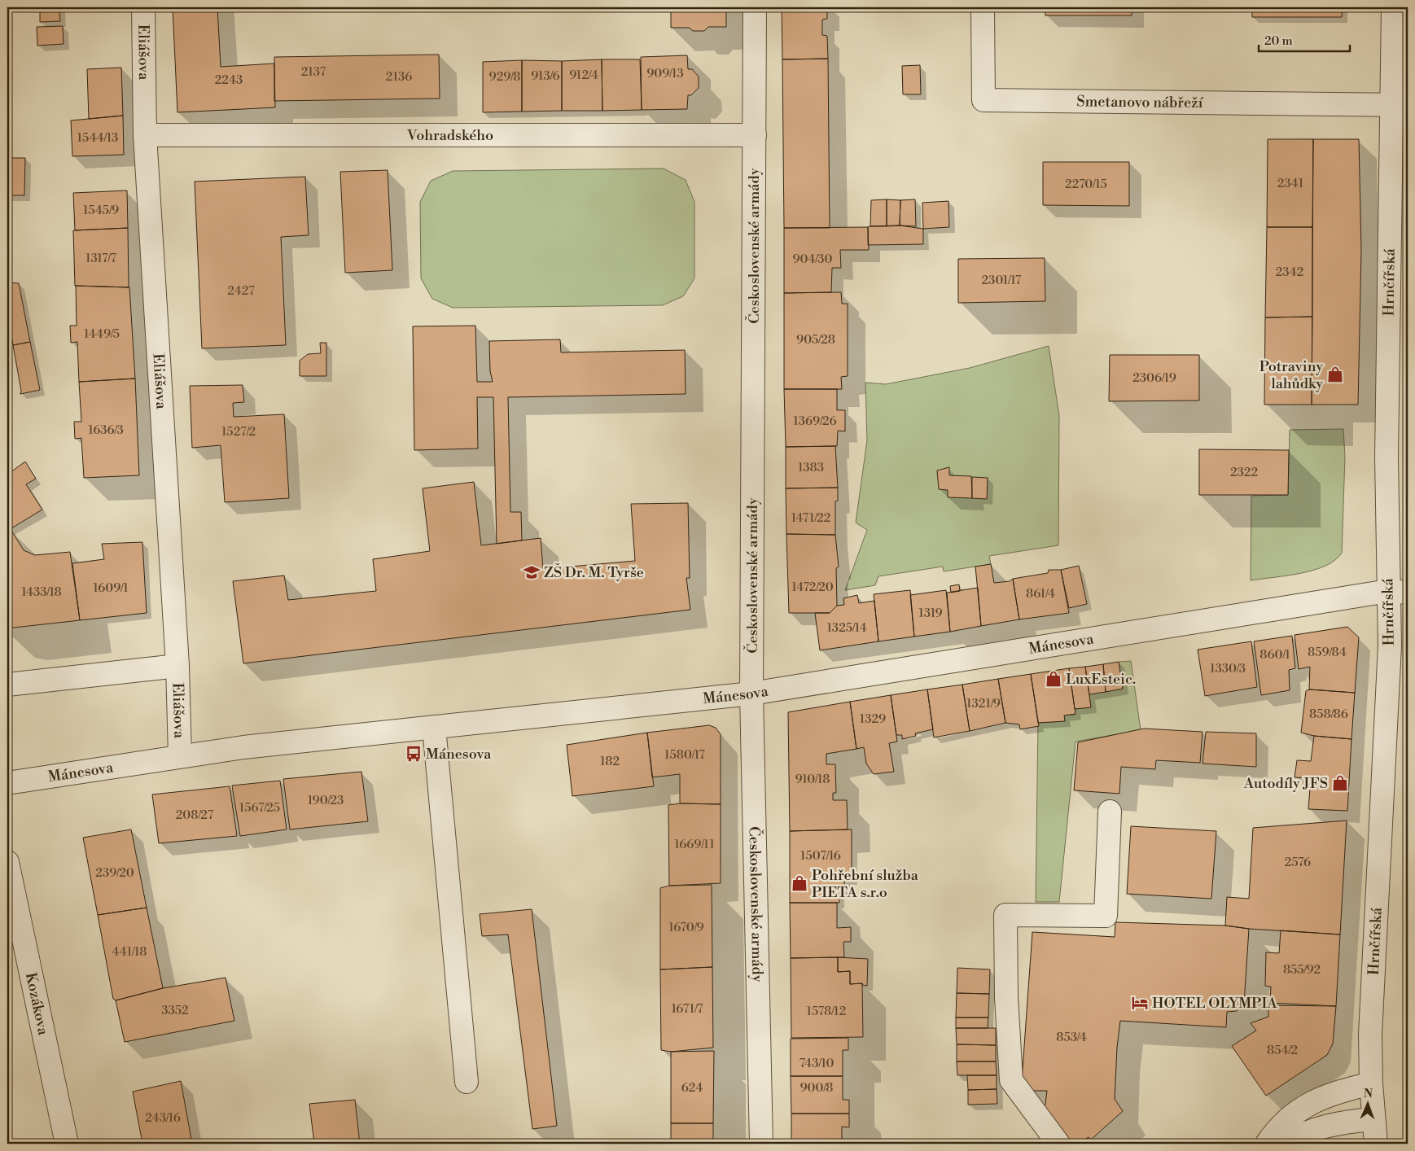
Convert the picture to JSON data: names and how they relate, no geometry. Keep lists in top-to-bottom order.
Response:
{
  "streets": {
    "street": [
      "Eliášova",
      "Smetanovo nábřeží",
      "Vohradského",
      "Československé armády",
      "Hrnčířská",
      "Mánesova",
      "Kozákova"
    ]
  },
  "crossings": [
    ["Eliášova", "Vohradského"],
    ["Eliášova", "Mánesova"],
    ["Smetanovo nábřeží", "Hrnčířská"],
    ["Vohradského", "Československé armády"],
    ["Československé armády", "Mánesova"],
    ["Hrnčířská", "Mánesova"]
  ],
  "places": {
    "shop": [
      "Potraviny lahůdky",
      "LuxEsteic.",
      "Autodíly JFS",
      "Pohřební služba PIETA s.r.o"
    ],
    "school or university": ["ZŠ Dr. M. Tyrše"],
    "bus stop": ["Mánesova"],
    "hotel": ["HOTEL OLYMPIA"]
  },
  "house_numbers": [
    "2137",
    "909/13",
    "912/4",
    "913/6",
    "2136",
    "929/8",
    "2243",
    "1544/13",
    "2341",
    "2270/15",
    "1545/9",
    "1317/7",
    "904/30",
    "2342",
    "2301/17",
    "2427",
    "1449/5",
    "905/28",
    "2306/19",
    "1369/26",
    "1636/3",
    "1527/2",
    "1383",
    "2322",
    "1471/22",
    "1472/20",
    "1609/1",
    "1433/18",
    "861/4",
    "1319",
    "1325/14",
    "859/84",
    "860/1",
    "1330/3",
    "1321/9",
    "858/86",
    "1329",
    "1580/17",
    "182",
    "910/18",
    "190/23",
    "1567/25",
    "208/27",
    "1669/11",
    "1507/16",
    "2576",
    "239/20",
    "1670/9",
    "441/18",
    "855/92",
    "1671/7",
    "3352",
    "1578/12",
    "853/4",
    "854/2",
    "743/10",
    "624",
    "900/8",
    "243/16"
  ],
  "scale_bar": "20 m",
  "north": "top"
}
